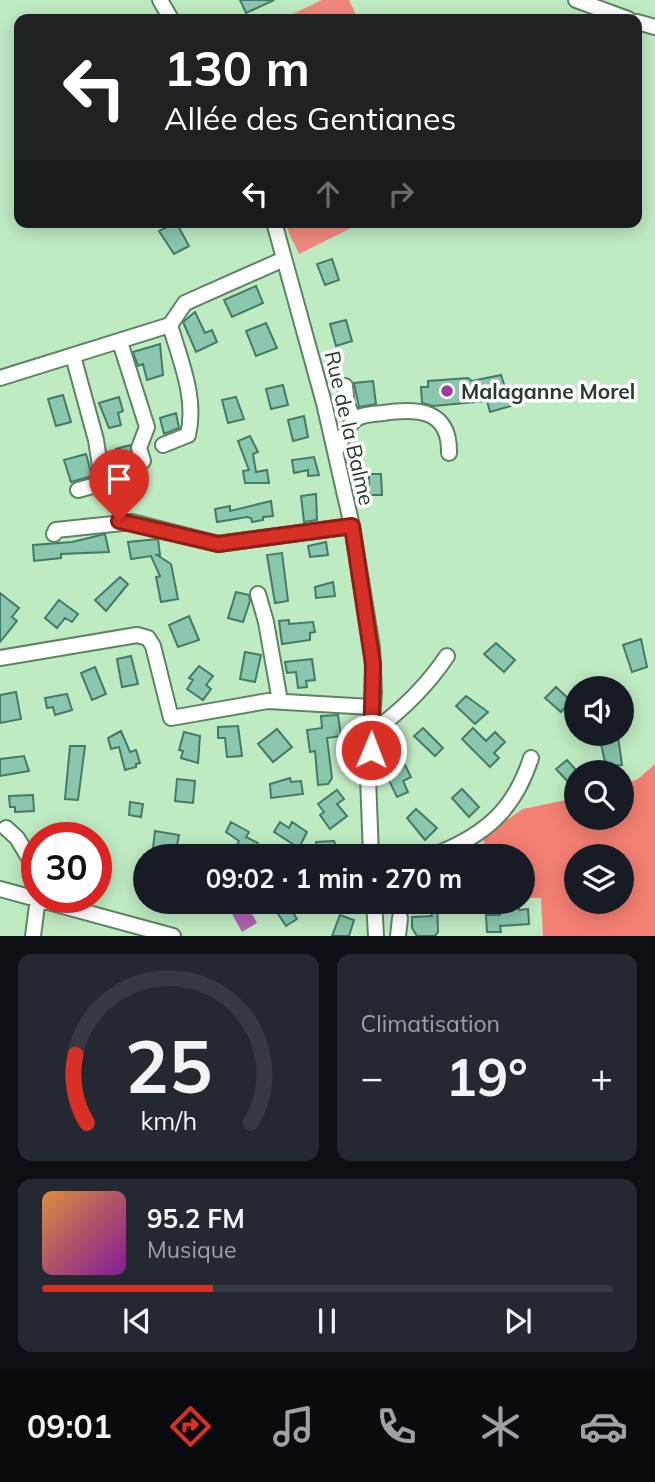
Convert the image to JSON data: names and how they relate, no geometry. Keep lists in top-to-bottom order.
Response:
{
  "streets": {
    "street": ["Rue de la Balme"]
  },
  "places": ["Malaganne Morel"],
  "page": {
    "turn": ["130 m", "Allée des Gentianes"],
    "limit": "30",
    "trip": "09:02 · 1 min · 270 m",
    "tile": "Climatisation",
    "heat": ["−", "19°", "+"],
    "song": ["95.2 FM", "Musique"],
    "tabs": "09:01",
    "gauge": ["25", "km/h"]
  }
}
